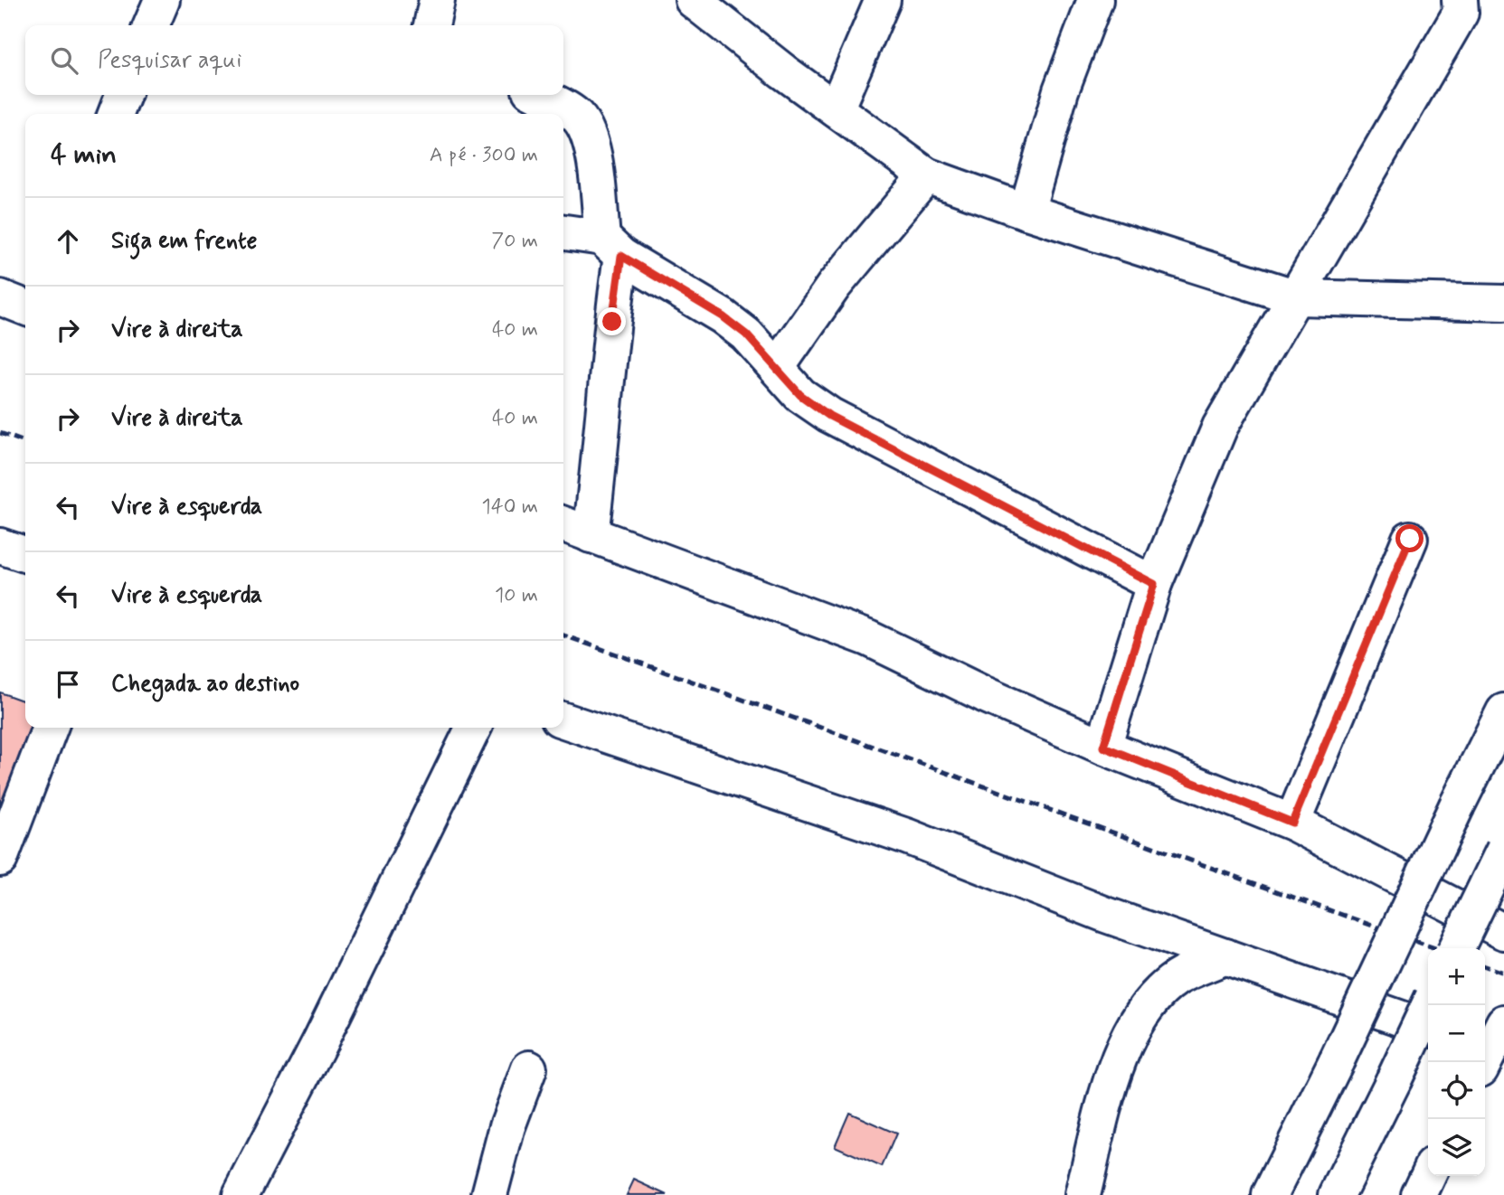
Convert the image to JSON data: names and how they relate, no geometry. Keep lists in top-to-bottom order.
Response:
{
  "page": {
    "search": "Pesquisar aqui",
    "heading": ["4 min", "A pé · 300 m"],
    "list": [
      ["Siga em frente", "70 m"],
      ["Vire à direita", "40 m"],
      ["Vire à direita", "40 m"],
      ["Vire à esquerda", "140 m"],
      ["Vire à esquerda", "10 m"],
      "Chegada ao destino"
    ],
    "map_buttons": ["+", "−"]
  }
}
